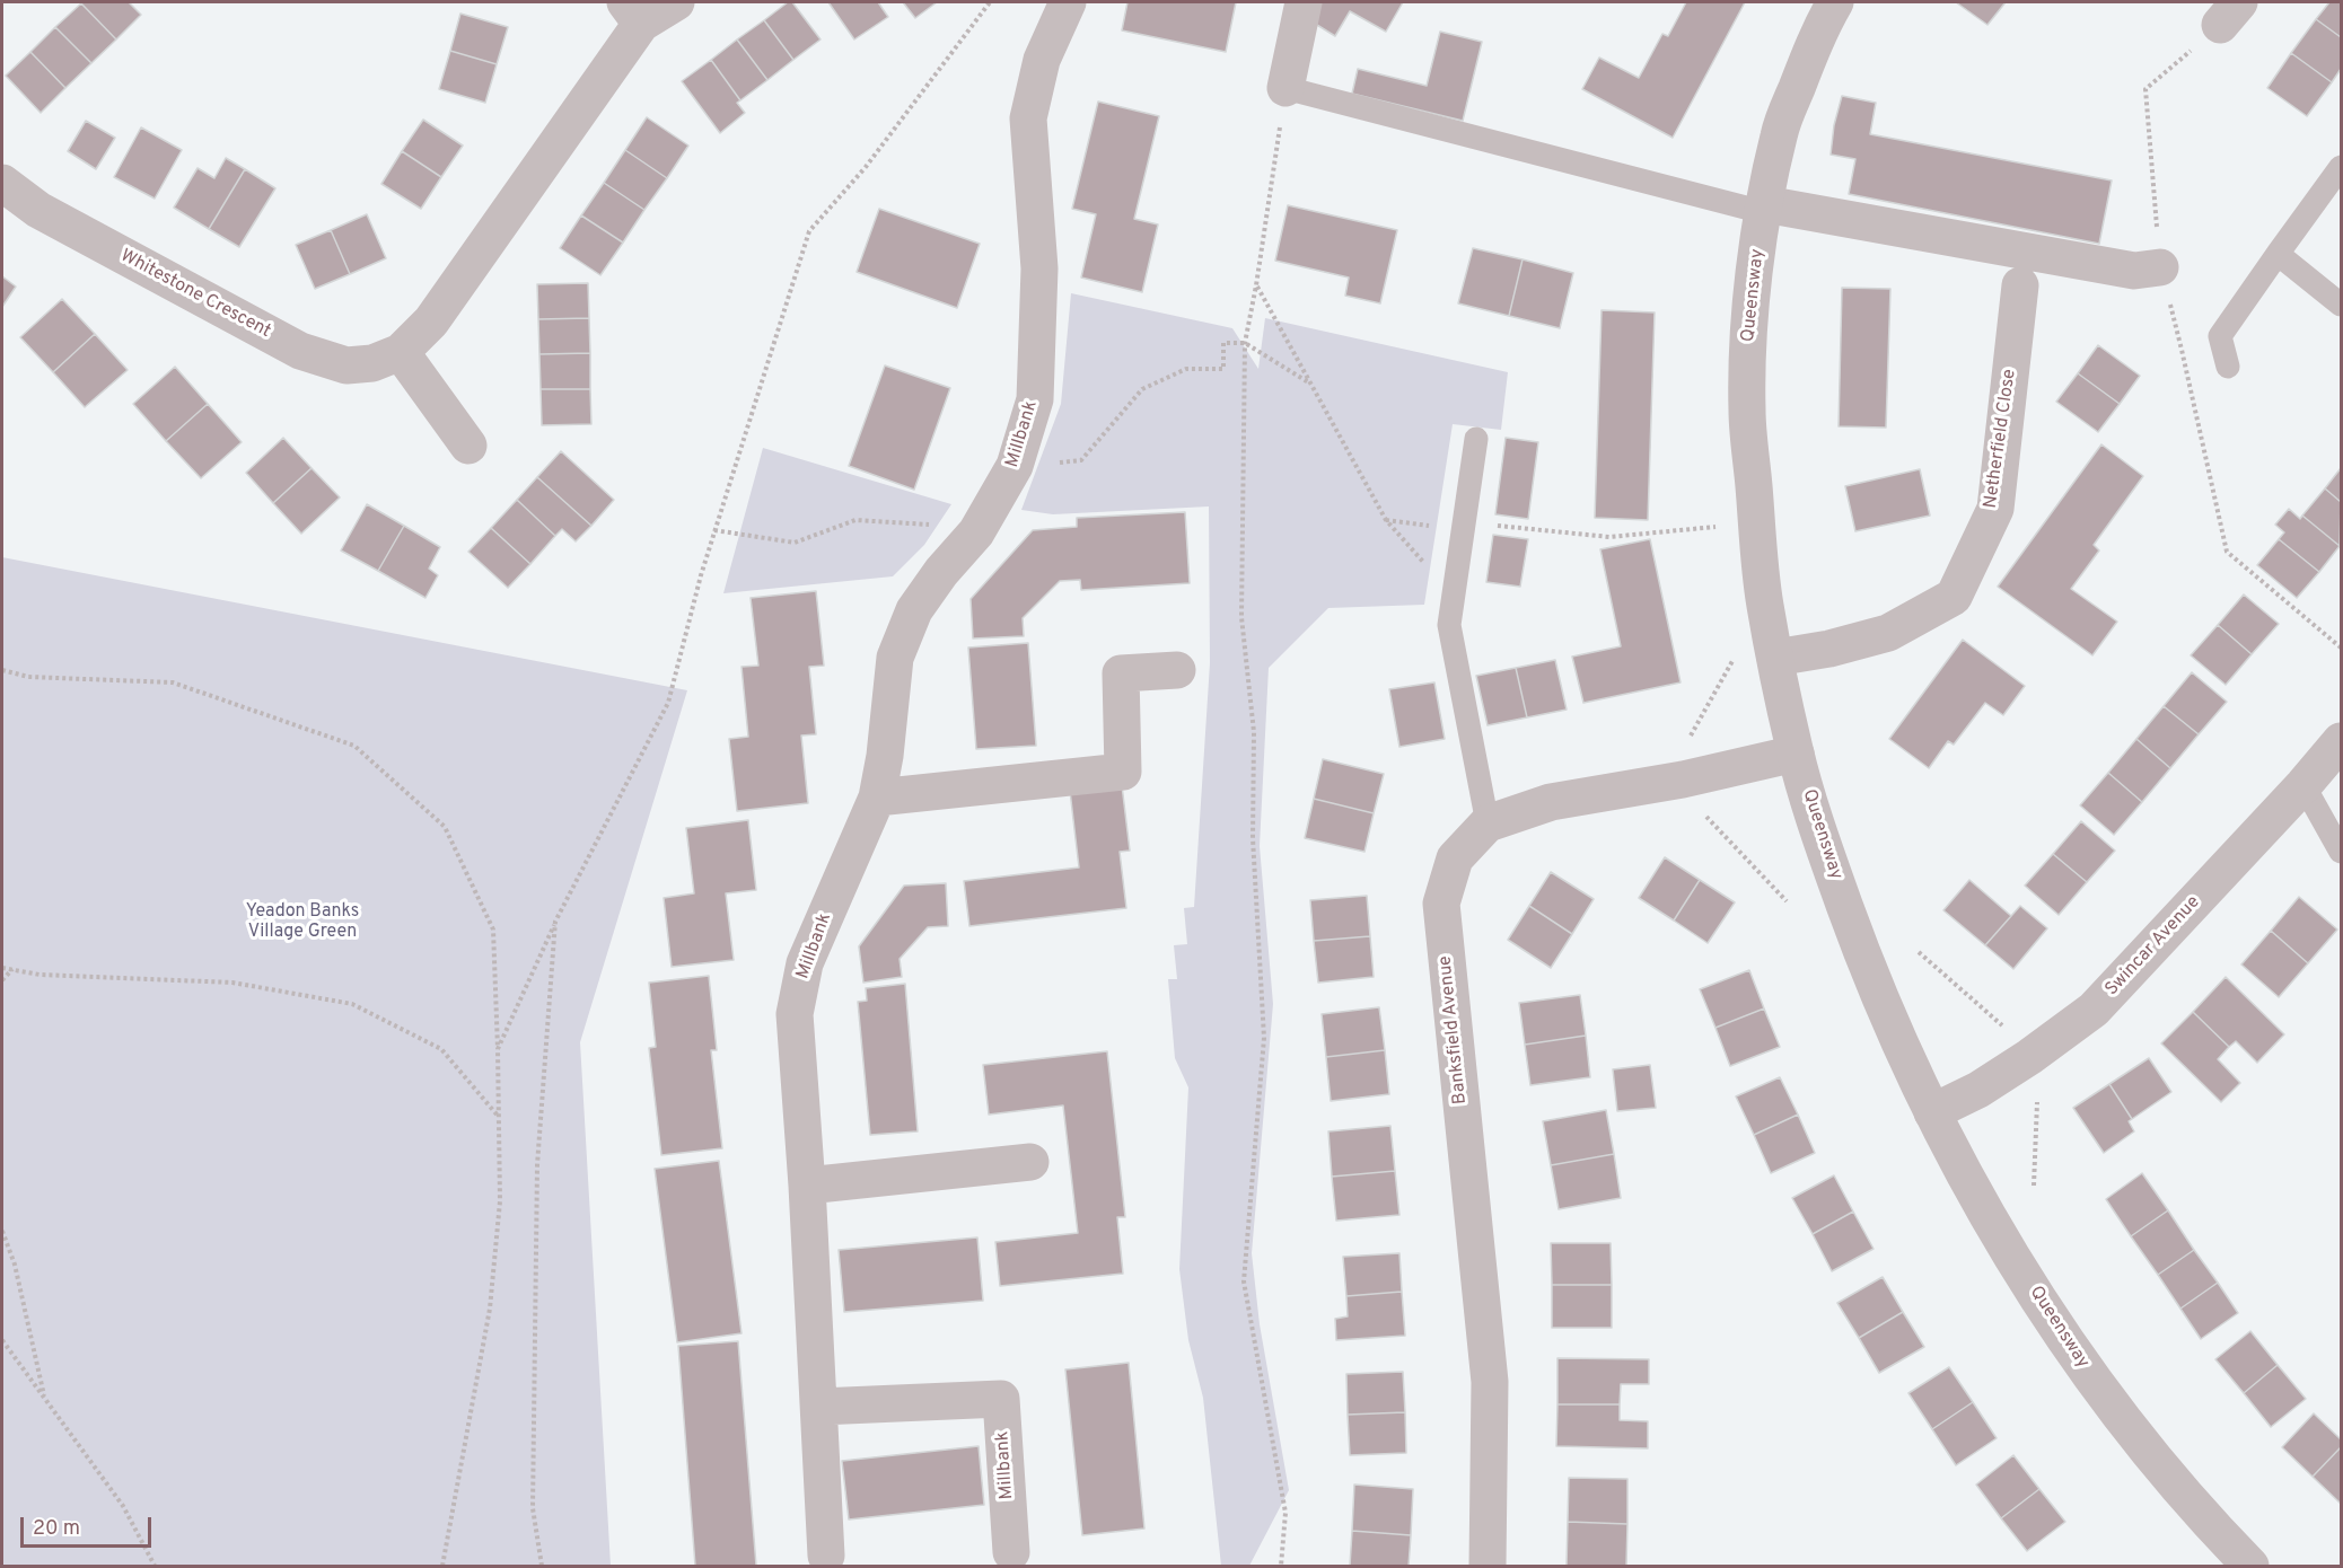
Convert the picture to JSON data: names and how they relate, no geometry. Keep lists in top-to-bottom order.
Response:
{
  "streets": {
    "street": [
      "Whitestone Crescent",
      "Queensway",
      "Millbank",
      "Netherfield Close",
      "Swincar Avenue",
      "Banksfield Avenue"
    ]
  },
  "crossings": [
    ["Queensway", "Netherfield Close"],
    ["Queensway", "Swincar Avenue"],
    ["Queensway", "Banksfield Avenue"]
  ],
  "parks": ["Yeadon Banks Village Green"],
  "scale_bar": "20 m"
}
